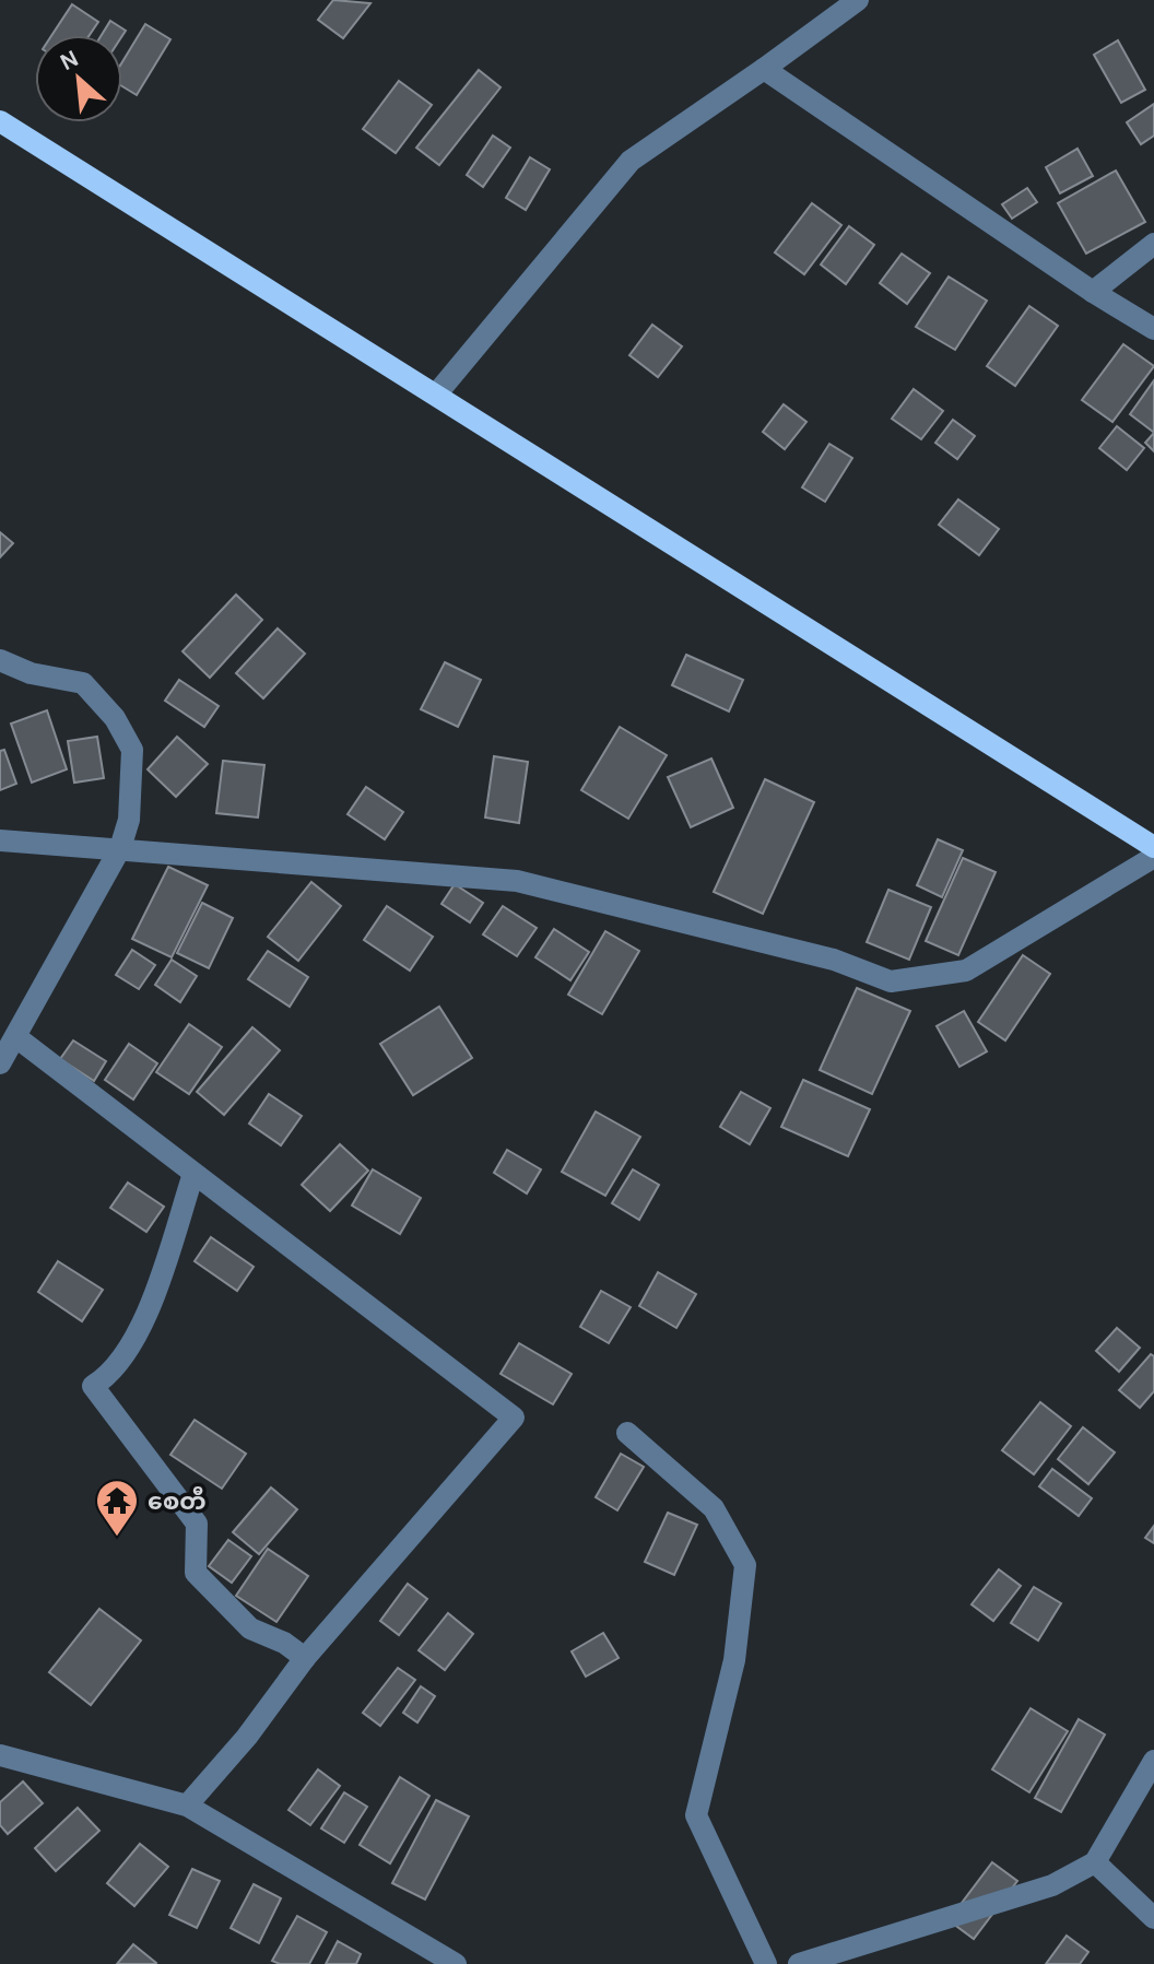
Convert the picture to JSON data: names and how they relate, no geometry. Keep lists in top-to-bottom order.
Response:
{
  "places": {
    "temple": ["စေတီ"]
  },
  "north": "top left"
}
